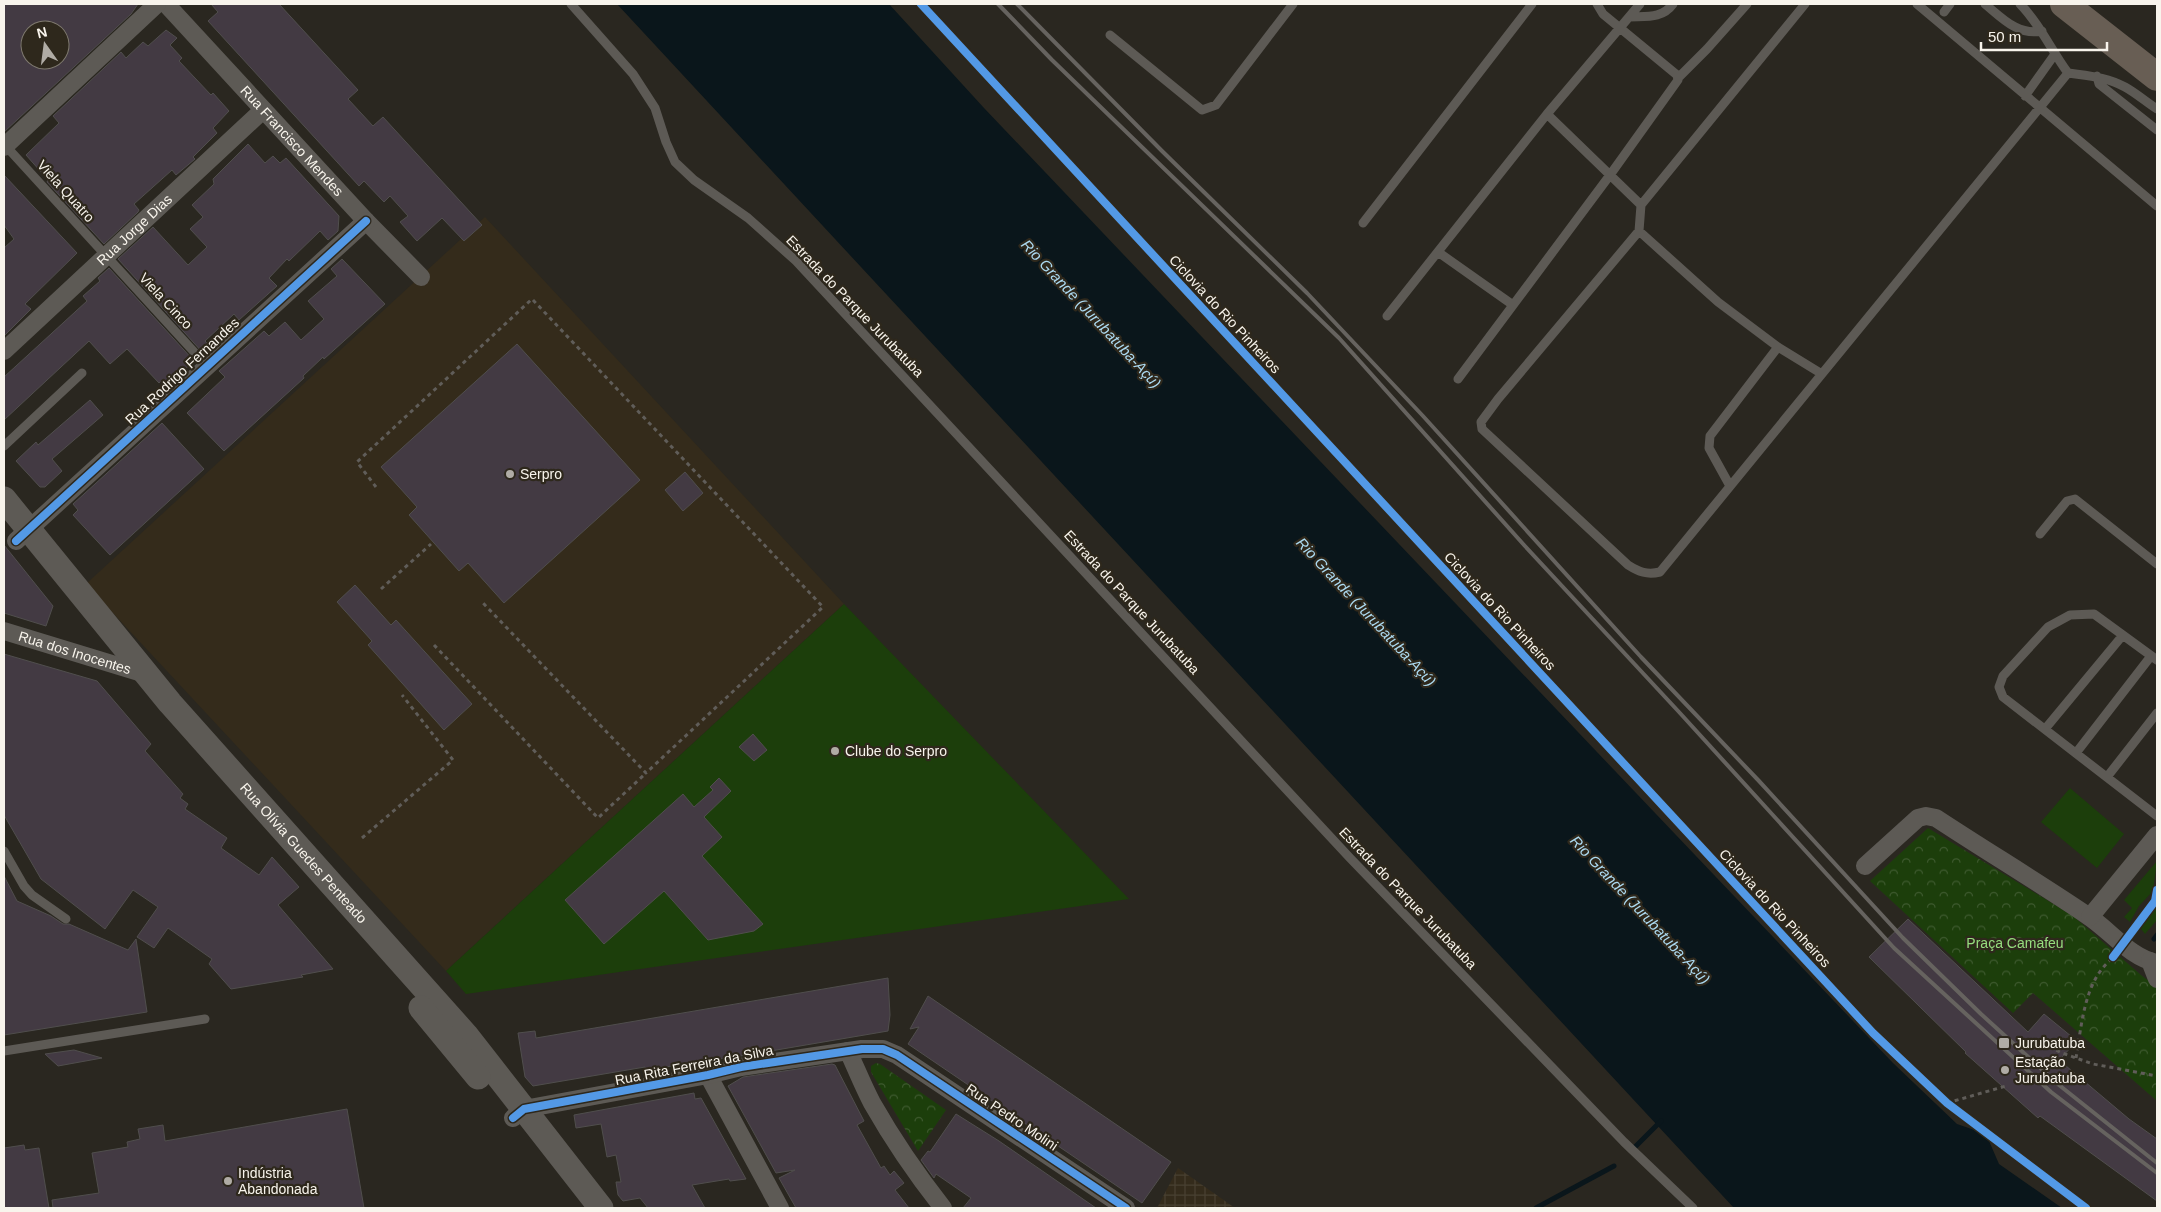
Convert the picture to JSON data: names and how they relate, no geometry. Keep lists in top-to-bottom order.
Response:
{
  "streets": {
    "main road": ["Rua Olívia Guedes Penteado"],
    "street": [
      "Rua Francisco Mendes",
      "Rua Jorge Dias",
      "Rua Rodrigo Fernandes",
      "Rua dos Inocentes",
      "Rua Rita Ferreira da Silva",
      "Rua Pedro Molini"
    ],
    "lane": ["Viela Quatro", "Viela Cinco", "Estrada do Parque Jurubatuba"],
    "cycle path": ["Ciclovia do Rio Pinheiros"]
  },
  "crossings": [
    ["Rua Francisco Mendes", "Rua Jorge Dias"],
    ["Rua Francisco Mendes", "Rua Rodrigo Fernandes"],
    ["Viela Quatro", "Rua Jorge Dias"],
    ["Viela Quatro", "Viela Cinco"],
    ["Rua Jorge Dias", "Viela Cinco"],
    ["Viela Cinco", "Rua Rodrigo Fernandes"],
    ["Rua Rodrigo Fernandes", "Rua Olívia Guedes Penteado"],
    ["Rua dos Inocentes", "Rua Olívia Guedes Penteado"],
    ["Rua Olívia Guedes Penteado", "Rua Rita Ferreira da Silva"],
    ["Rua Rita Ferreira da Silva", "Rua Pedro Molini"]
  ],
  "water": ["Rio Grande (Jurubatuba-Açú)"],
  "parks": ["Praça Camafeu"],
  "places": {
    "other": [
      "Serpro",
      "Clube do Serpro",
      "Estação Jurubatuba",
      "Indústria Abandonada"
    ],
    "transit": ["Jurubatuba"]
  },
  "scale_bar": "50 m",
  "north": "top"
}
